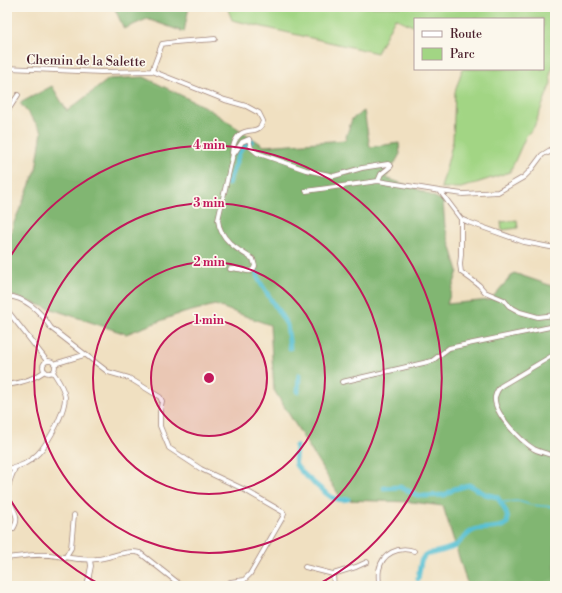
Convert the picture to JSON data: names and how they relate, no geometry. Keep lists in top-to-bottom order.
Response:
{
  "streets": {
    "street": ["Chemin de la Salette"]
  },
  "legend": ["Route", "Parc"],
  "rings": [
    "4 min",
    "3 min",
    "2 min",
    "1 min"
  ]
}
